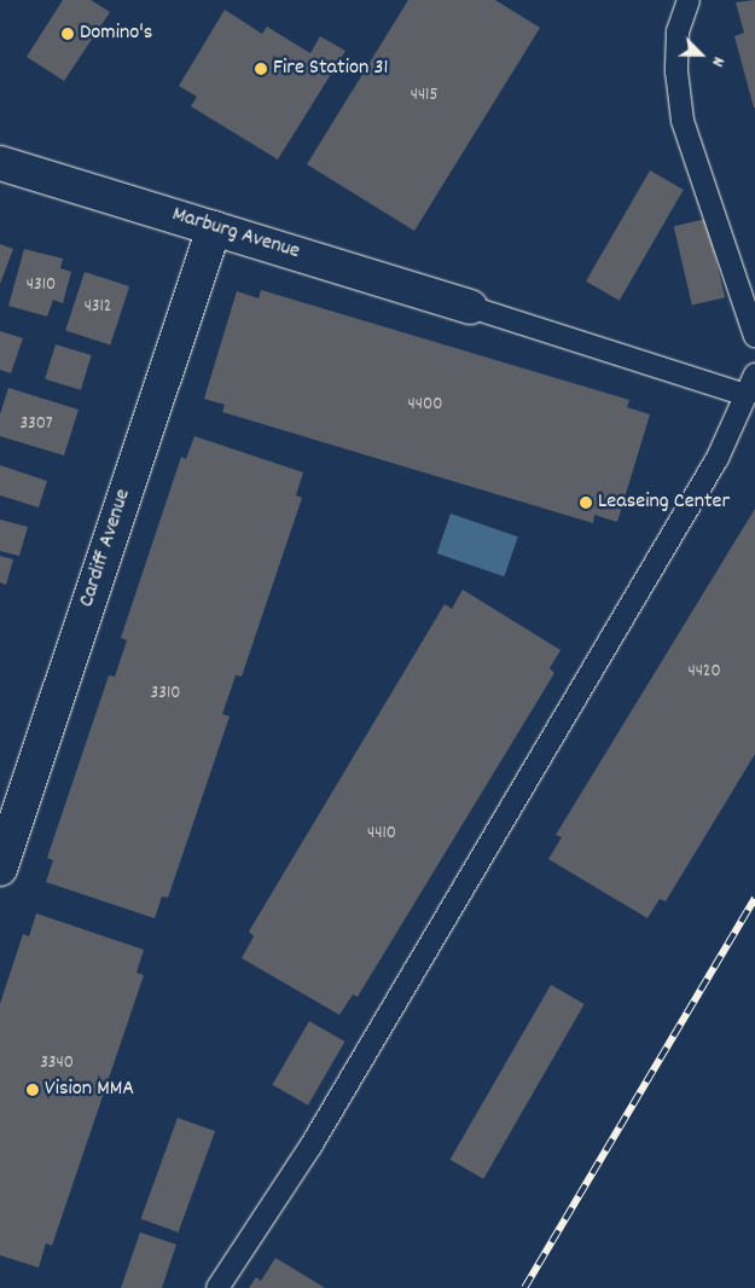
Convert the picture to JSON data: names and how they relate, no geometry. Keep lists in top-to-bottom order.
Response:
{
  "streets": {
    "street": ["Marburg Avenue", "Cardiff Avenue"]
  },
  "crossings": [
    ["Marburg Avenue", "Cardiff Avenue"]
  ],
  "places": [
    "Domino's",
    "Fire Station 31",
    "Leaseing Center",
    "Vision MMA"
  ],
  "house_numbers": [
    "4415",
    "4310",
    "4312",
    "4400",
    "3307",
    "4420",
    "3310",
    "4410",
    "3340"
  ],
  "north": "bottom right"
}
